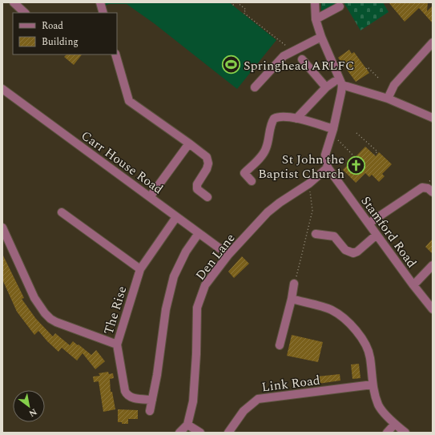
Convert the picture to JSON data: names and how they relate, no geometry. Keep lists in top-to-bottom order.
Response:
{
  "streets": {
    "street": [
      "Carr House Road",
      "Stamford Road",
      "Den Lane",
      "The Rise",
      "Link Road"
    ]
  },
  "crossings": [
    ["Carr House Road", "Den Lane"],
    ["Carr House Road", "The Rise"],
    ["Stamford Road", "Den Lane"]
  ],
  "places": {
    "sports": ["Springhead ARLFC"],
    "church": ["St John the Baptist Church"]
  },
  "legend": ["Road", "Building"],
  "north": "bottom right"
}
